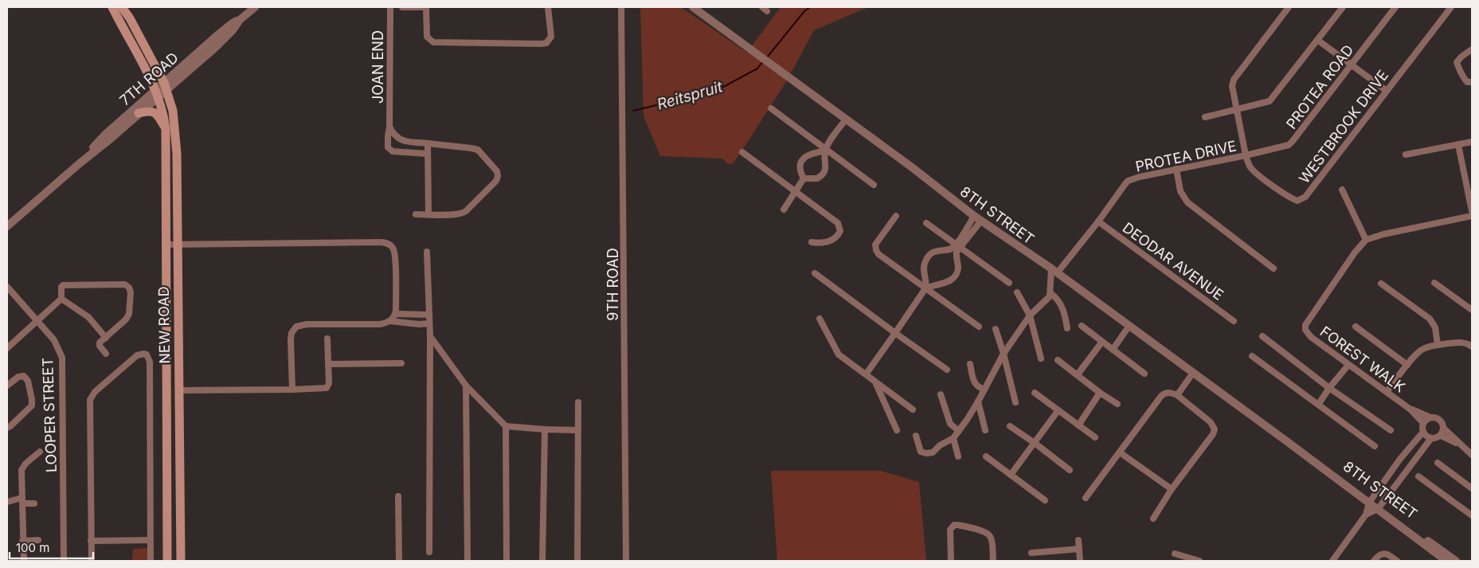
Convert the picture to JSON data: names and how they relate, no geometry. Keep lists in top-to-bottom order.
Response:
{
  "streets": {
    "main road": ["NEW ROAD"],
    "street": [
      "JOAN END",
      "7TH ROAD",
      "PROTEA ROAD",
      "WESTBROOK DRIVE",
      "PROTEA DRIVE",
      "8TH STREET",
      "DEODAR AVENUE",
      "9TH ROAD",
      "FOREST WALK",
      "LOOPER STREET"
    ]
  },
  "crossings": [
    ["7TH ROAD", "NEW ROAD"],
    ["PROTEA ROAD", "WESTBROOK DRIVE"],
    ["PROTEA ROAD", "PROTEA DRIVE"],
    ["WESTBROOK DRIVE", "PROTEA DRIVE"],
    ["PROTEA DRIVE", "8TH STREET"],
    ["PROTEA DRIVE", "DEODAR AVENUE"]
  ],
  "water": ["Reitspruit"],
  "scale_bar": "100 m"
}
